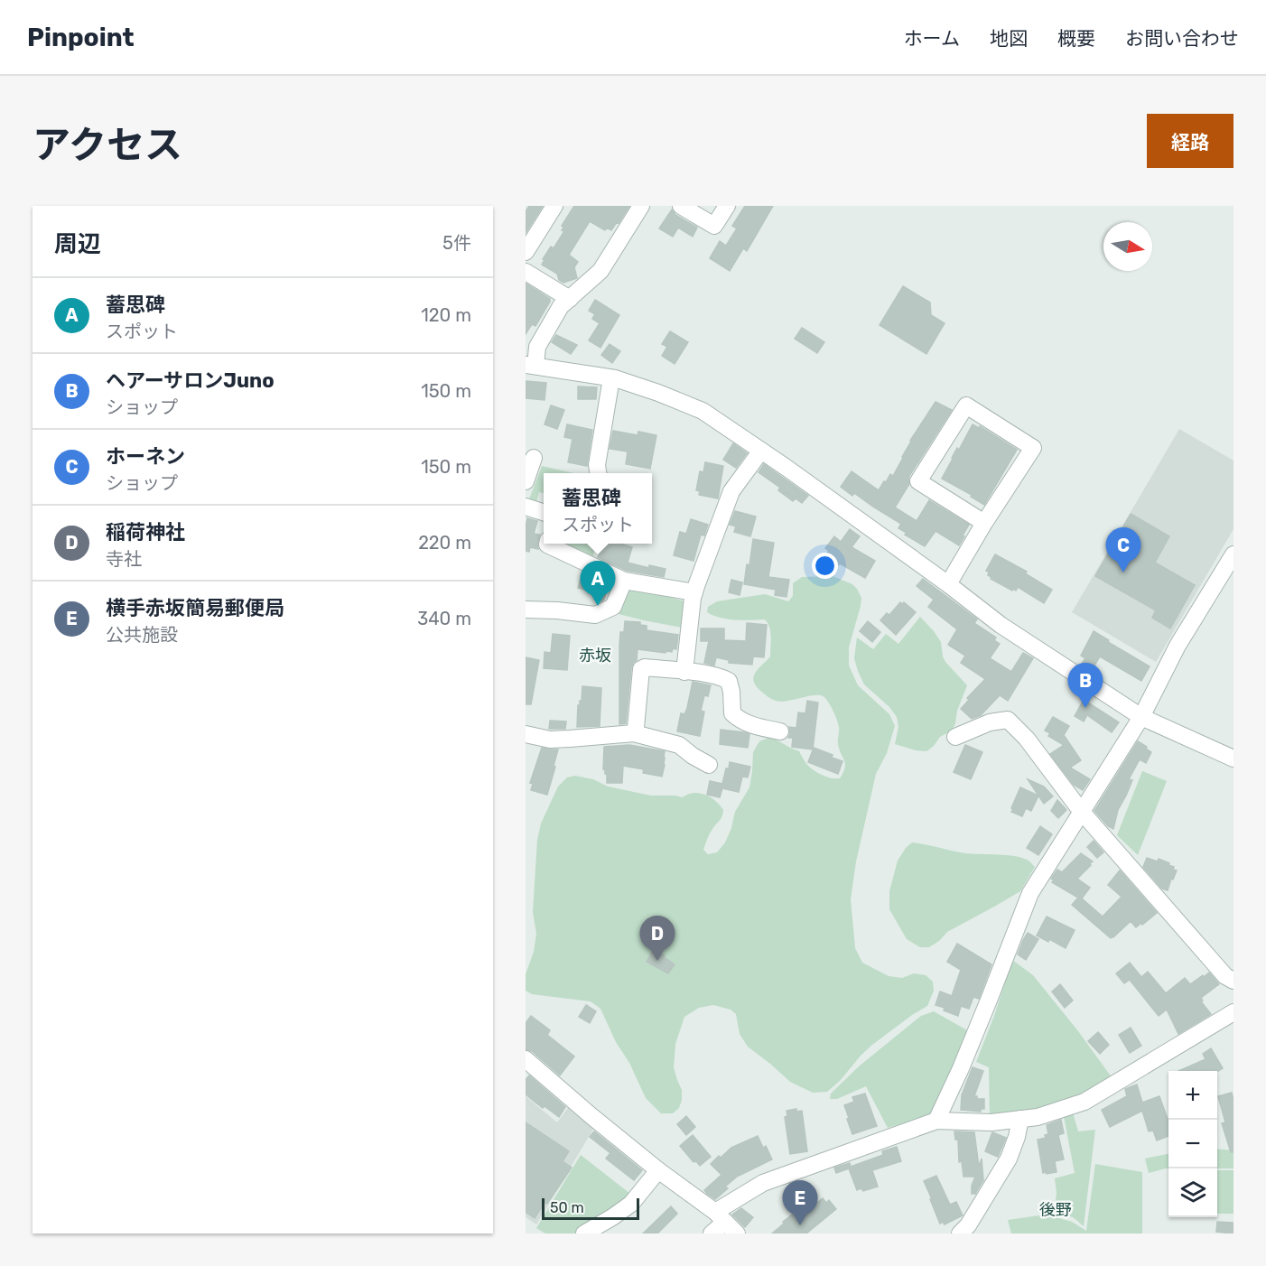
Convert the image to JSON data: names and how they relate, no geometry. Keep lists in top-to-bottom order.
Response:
{
  "districts": ["赤坂", "後野"],
  "scale_bar": "50 m",
  "north": "right",
  "page": {
    "header": "Pinpoint",
    "nav": [
      "ホーム",
      "地図",
      "概要",
      "お問い合わせ"
    ],
    "title": "アクセス",
    "buttons": "経路",
    "heading": ["周辺", "5件"],
    "list": [
      {
        "mark": "A",
        "name": "蓄思碑",
        "note": "スポット",
        "value": "120 m"
      },
      {
        "mark": "B",
        "name": "ヘアーサロンJuno",
        "note": "ショップ",
        "value": "150 m"
      },
      {
        "mark": "C",
        "name": "ホーネン",
        "note": "ショップ",
        "value": "150 m"
      },
      {
        "mark": "D",
        "name": "稲荷神社",
        "note": "寺社",
        "value": "220 m"
      },
      {
        "mark": "E",
        "name": "横手赤坂簡易郵便局",
        "note": "公共施設",
        "value": "340 m"
      }
    ],
    "popup": ["蓄思碑", "スポット"],
    "pins": [
      "C",
      "A",
      "B",
      "D",
      "E"
    ],
    "map_buttons": ["+", "−"],
    "scale": "50 m"
  }
}
